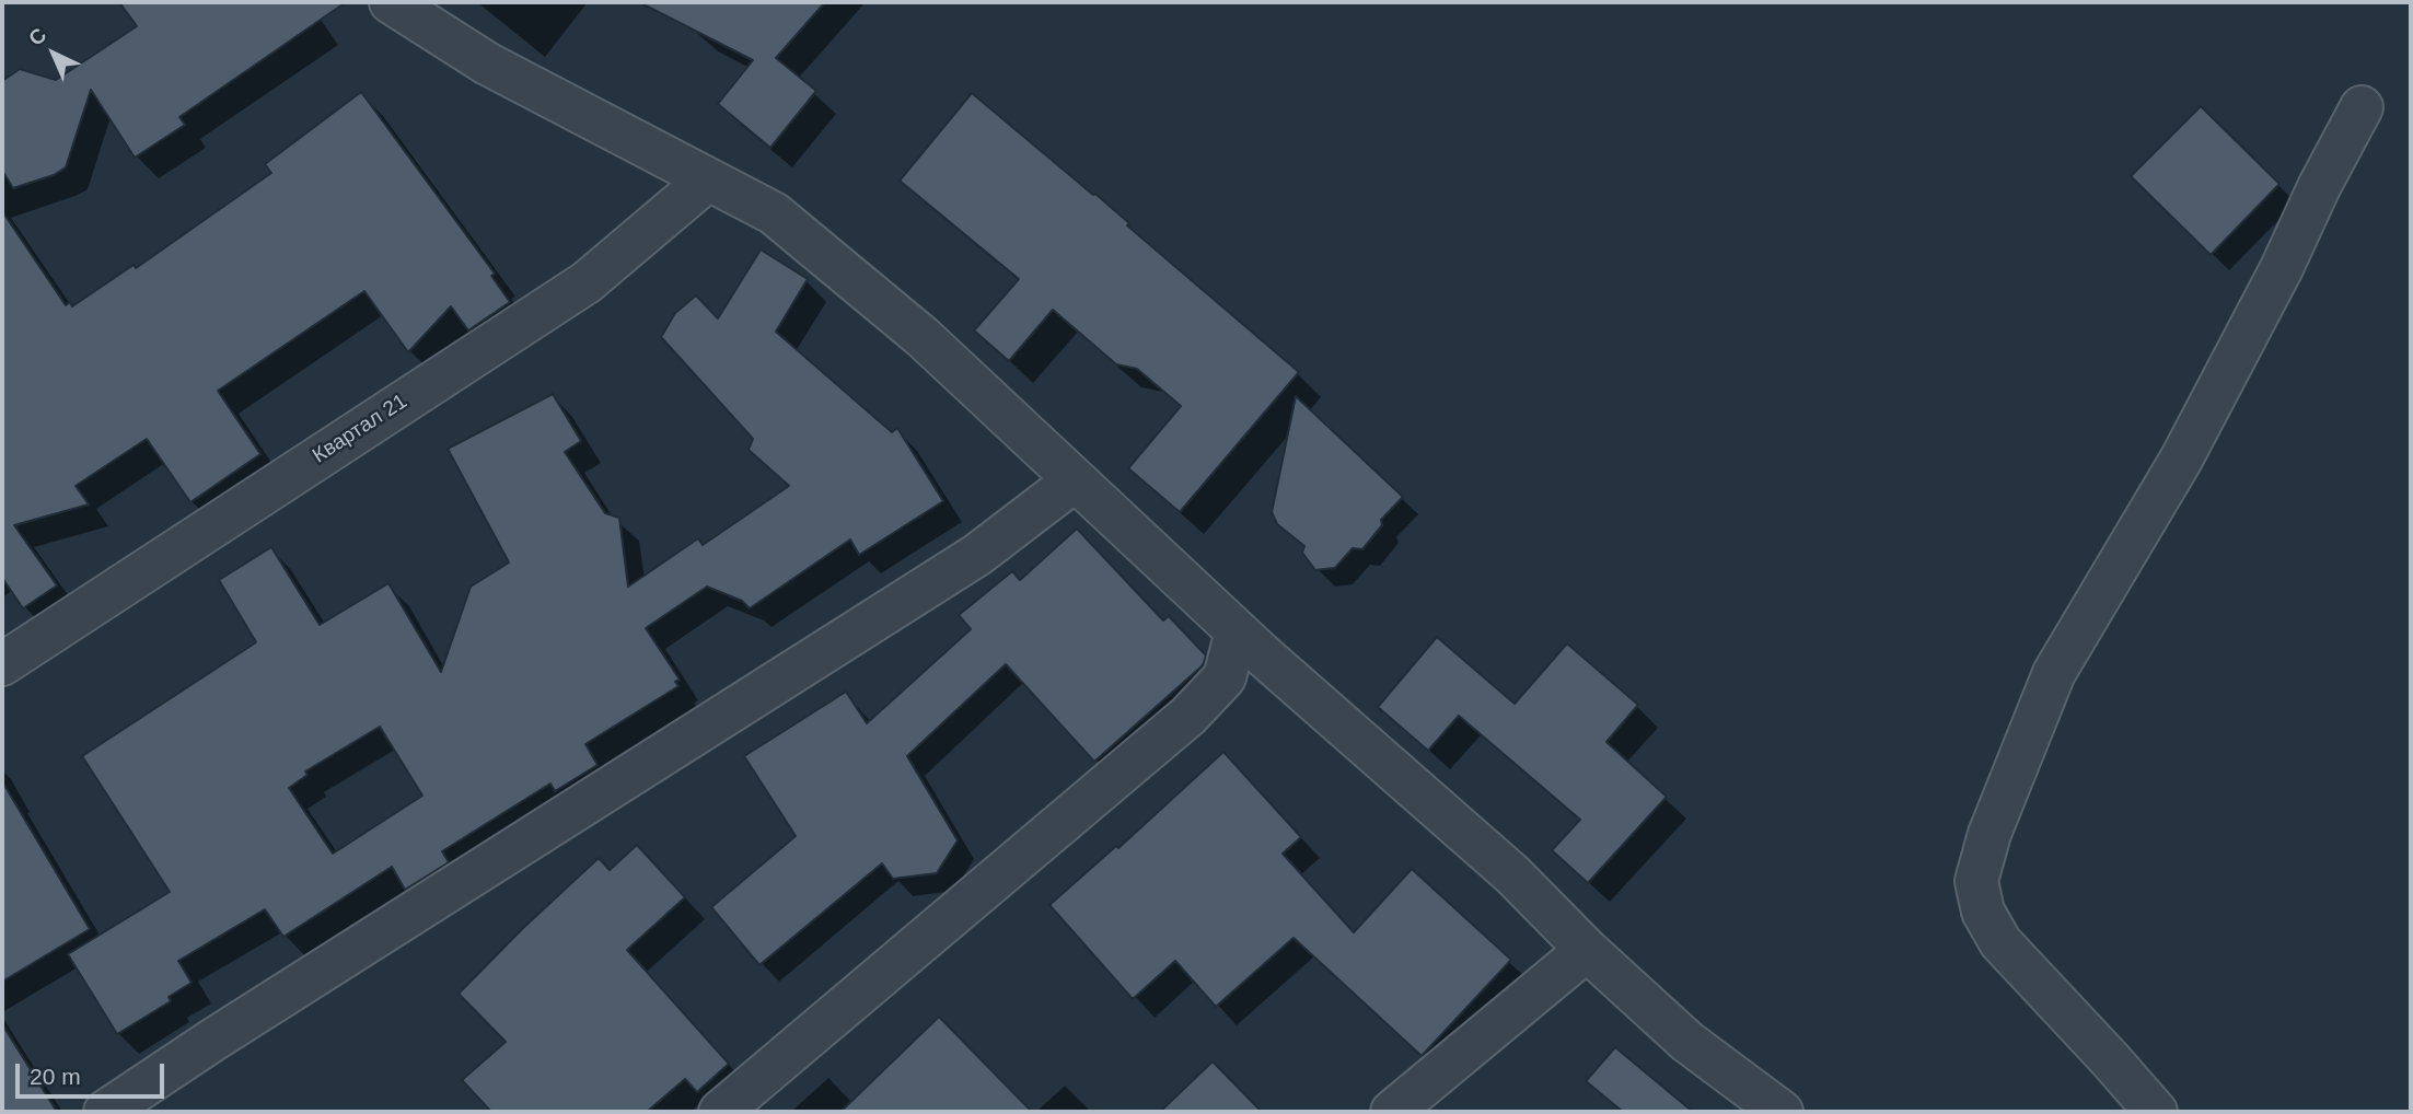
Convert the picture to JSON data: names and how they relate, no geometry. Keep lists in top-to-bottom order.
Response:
{
  "streets": {
    "street": ["Квартал 21"]
  },
  "scale_bar": "20 m",
  "north": "top left"
}
